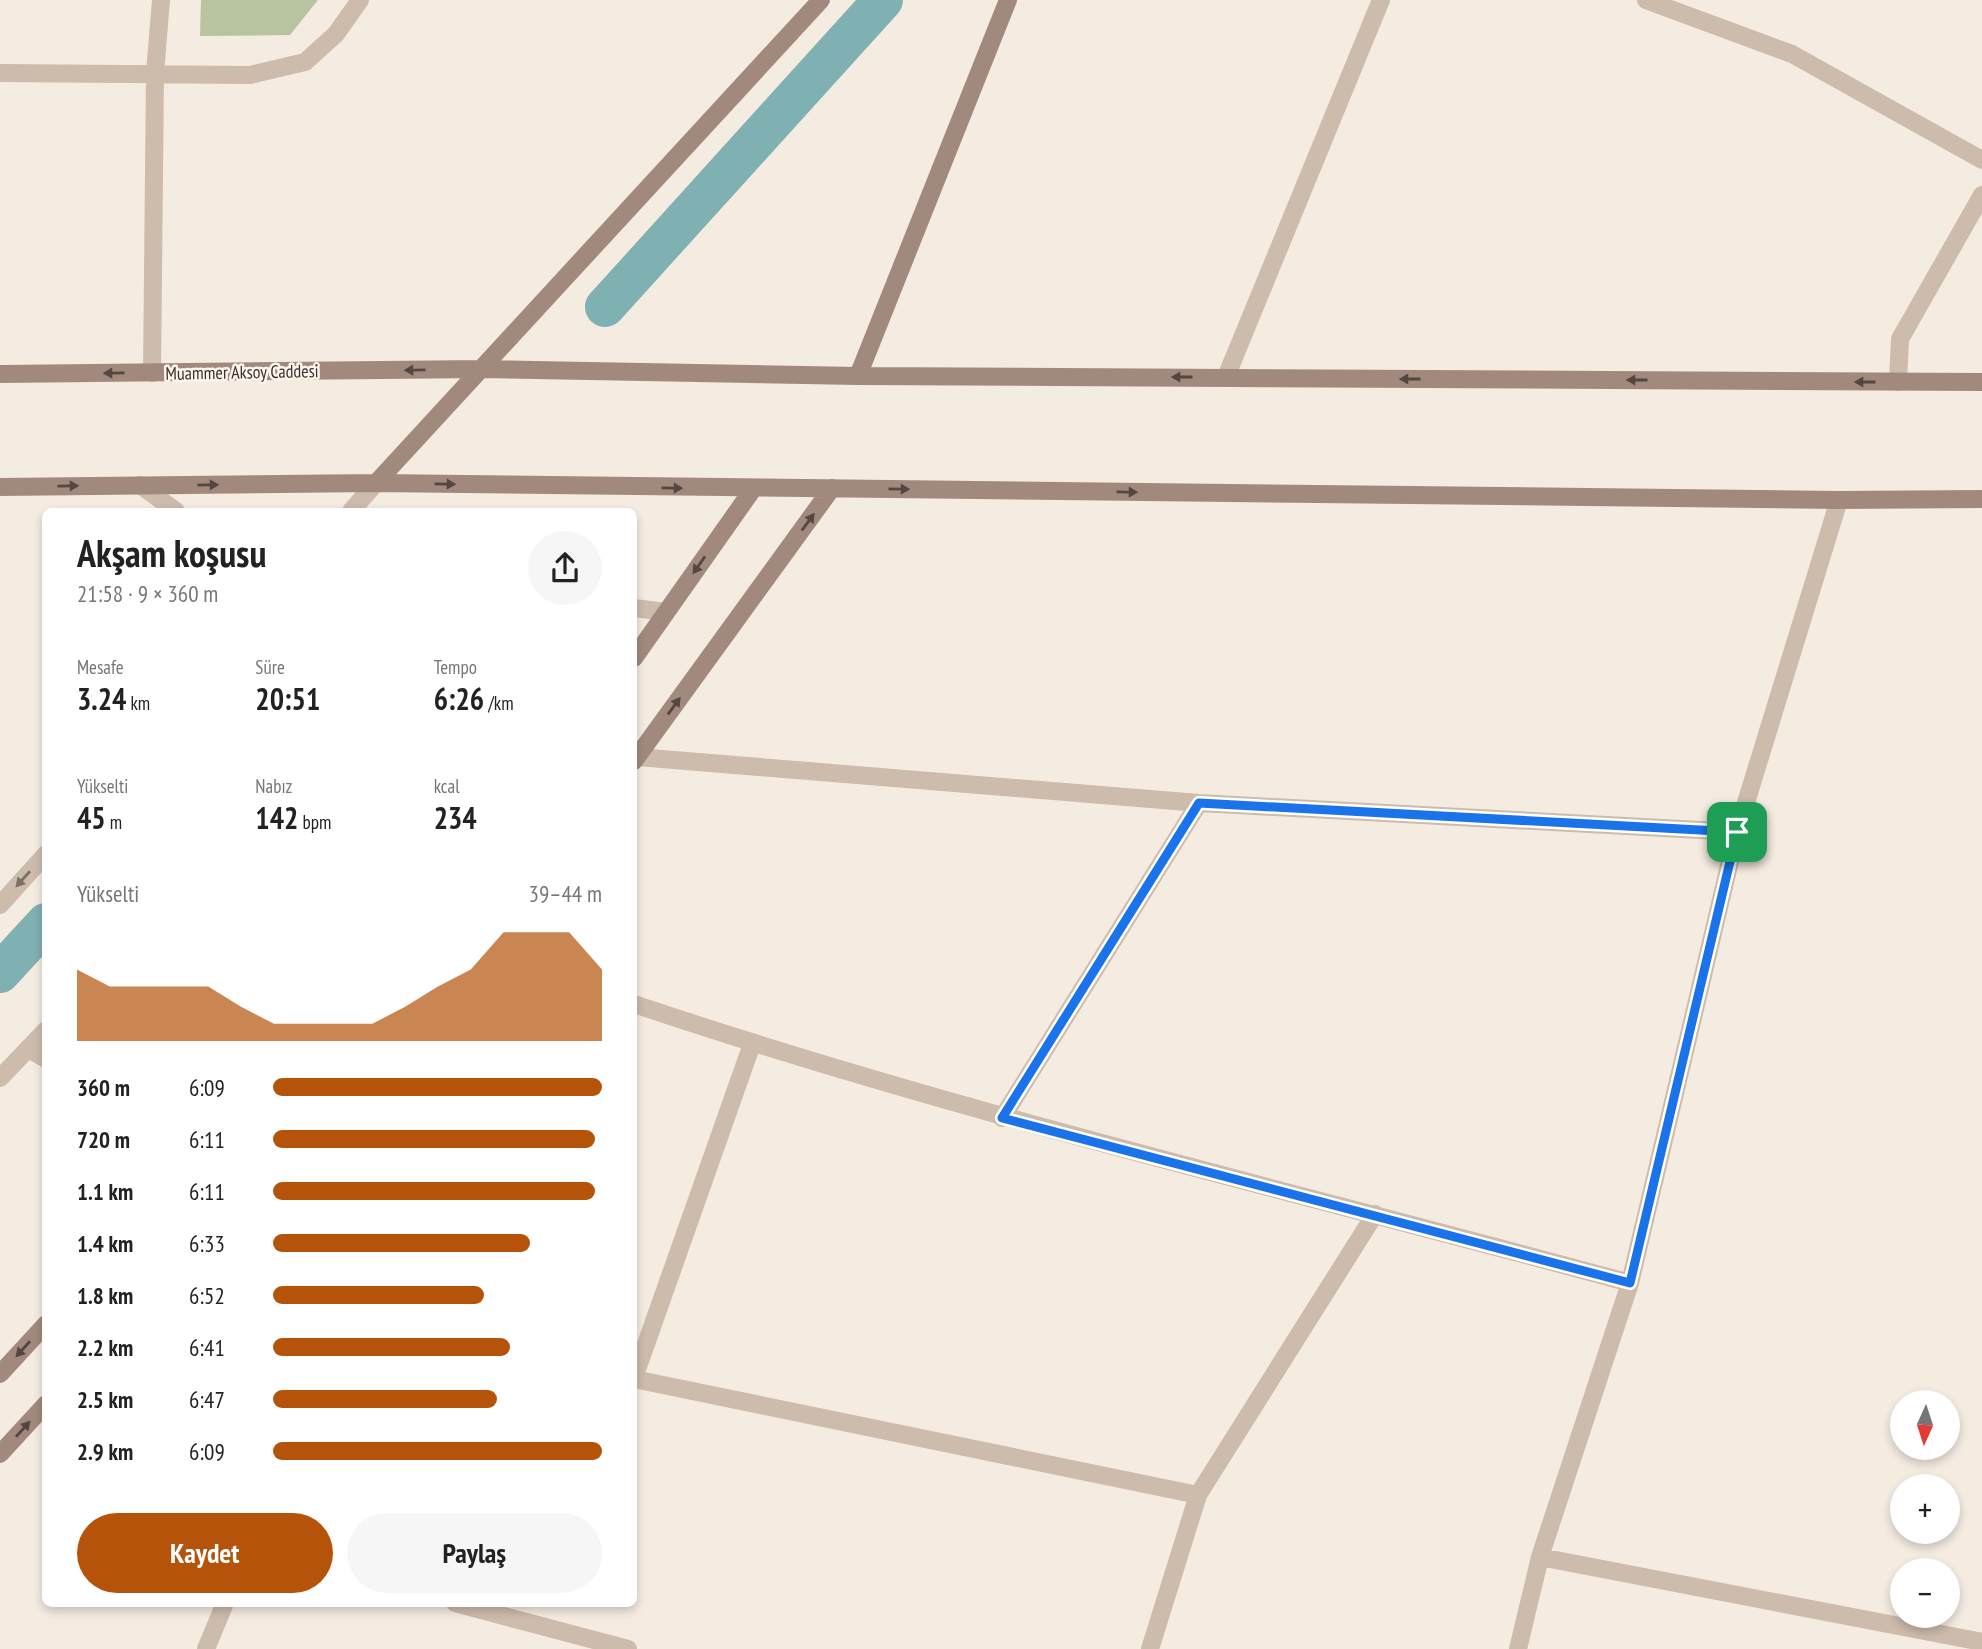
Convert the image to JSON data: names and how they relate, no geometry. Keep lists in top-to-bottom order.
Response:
{
  "streets": {
    "main road": ["Muammer Aksoy Caddesi"]
  },
  "north": "bottom",
  "page": {
    "heading": ["Akşam koşusu", "21:58 · 9 × 360 m"],
    "stats": [
      ["Mesafe", "3.24 km"],
      ["Süre", "20:51"],
      ["Tempo", "6:26 /km"],
      ["Yükselti", "45 m"],
      ["Nabız", "142 bpm"],
      ["kcal", "234"]
    ],
    "chart": ["Yükselti", "39–44 m"],
    "list": [
      {
        "name": "360 m",
        "note": "6:09"
      },
      {
        "name": "720 m",
        "note": "6:11"
      },
      {
        "name": "1.1 km",
        "note": "6:11"
      },
      {
        "name": "1.4 km",
        "note": "6:33"
      },
      {
        "name": "1.8 km",
        "note": "6:52"
      },
      {
        "name": "2.2 km",
        "note": "6:41"
      },
      {
        "name": "2.5 km",
        "note": "6:47"
      },
      {
        "name": "2.9 km",
        "note": "6:09"
      }
    ],
    "map_buttons": ["+", "−"],
    "buttons": ["Kaydet", "Paylaş"]
  }
}
